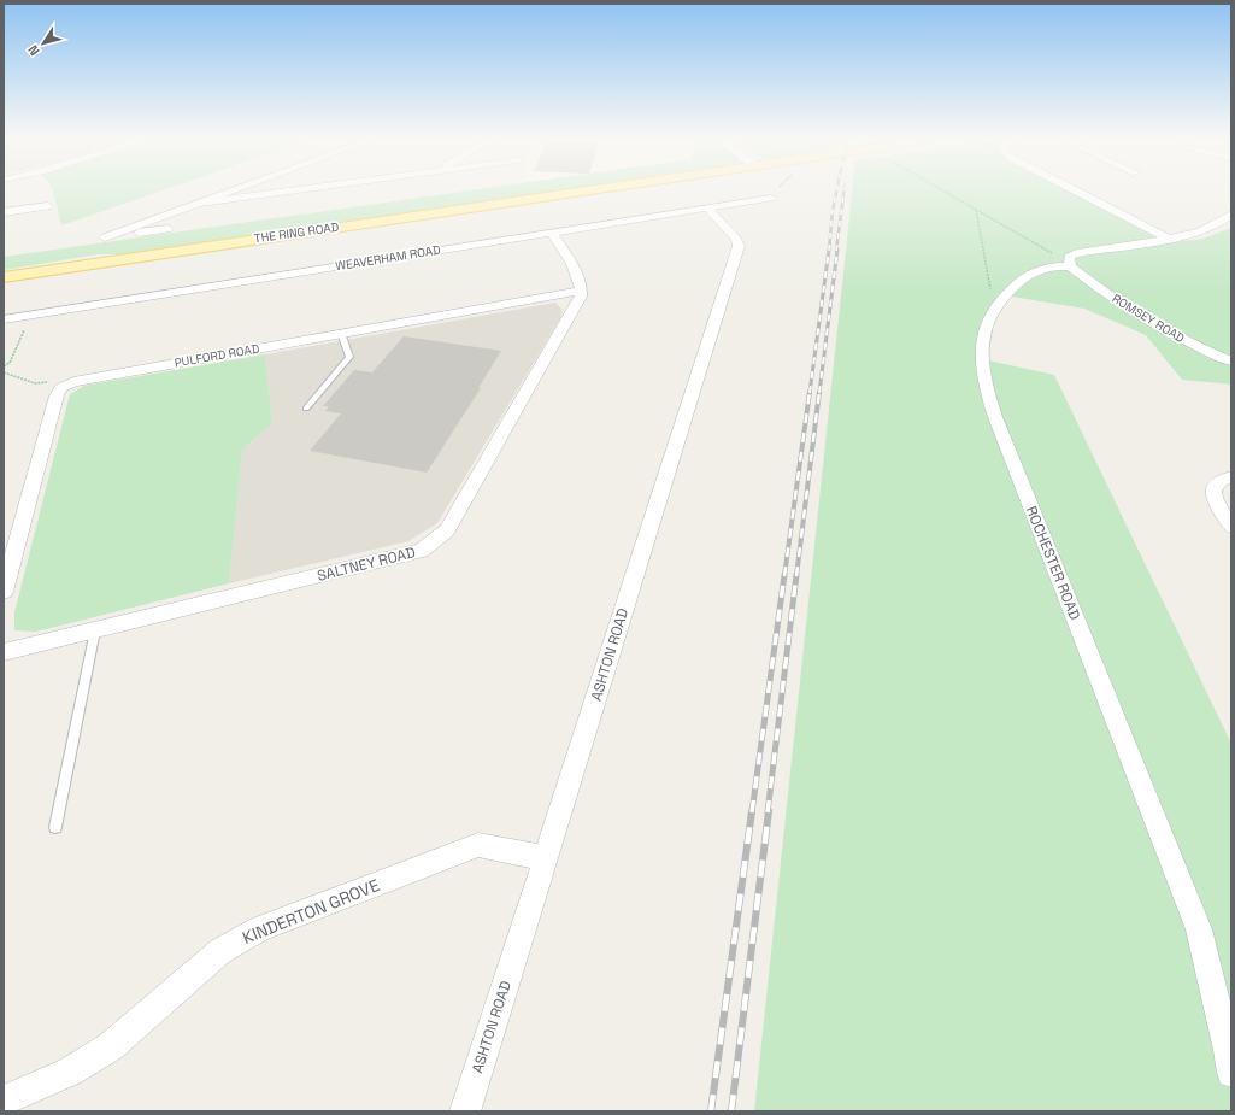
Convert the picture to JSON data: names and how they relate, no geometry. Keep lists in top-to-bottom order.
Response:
{
  "streets": {
    "main road": ["THE RING ROAD"],
    "street": [
      "WEAVERHAM ROAD",
      "ROMSEY ROAD",
      "PULFORD ROAD",
      "ROCHESTER ROAD",
      "SALTNEY ROAD",
      "ASHTON ROAD",
      "KINDERTON GROVE"
    ]
  },
  "crossings": [
    ["WEAVERHAM ROAD", "ASHTON ROAD"],
    ["ROMSEY ROAD", "ROCHESTER ROAD"],
    ["PULFORD ROAD", "SALTNEY ROAD"],
    ["ASHTON ROAD", "KINDERTON GROVE"]
  ],
  "north": "bottom left"
}
